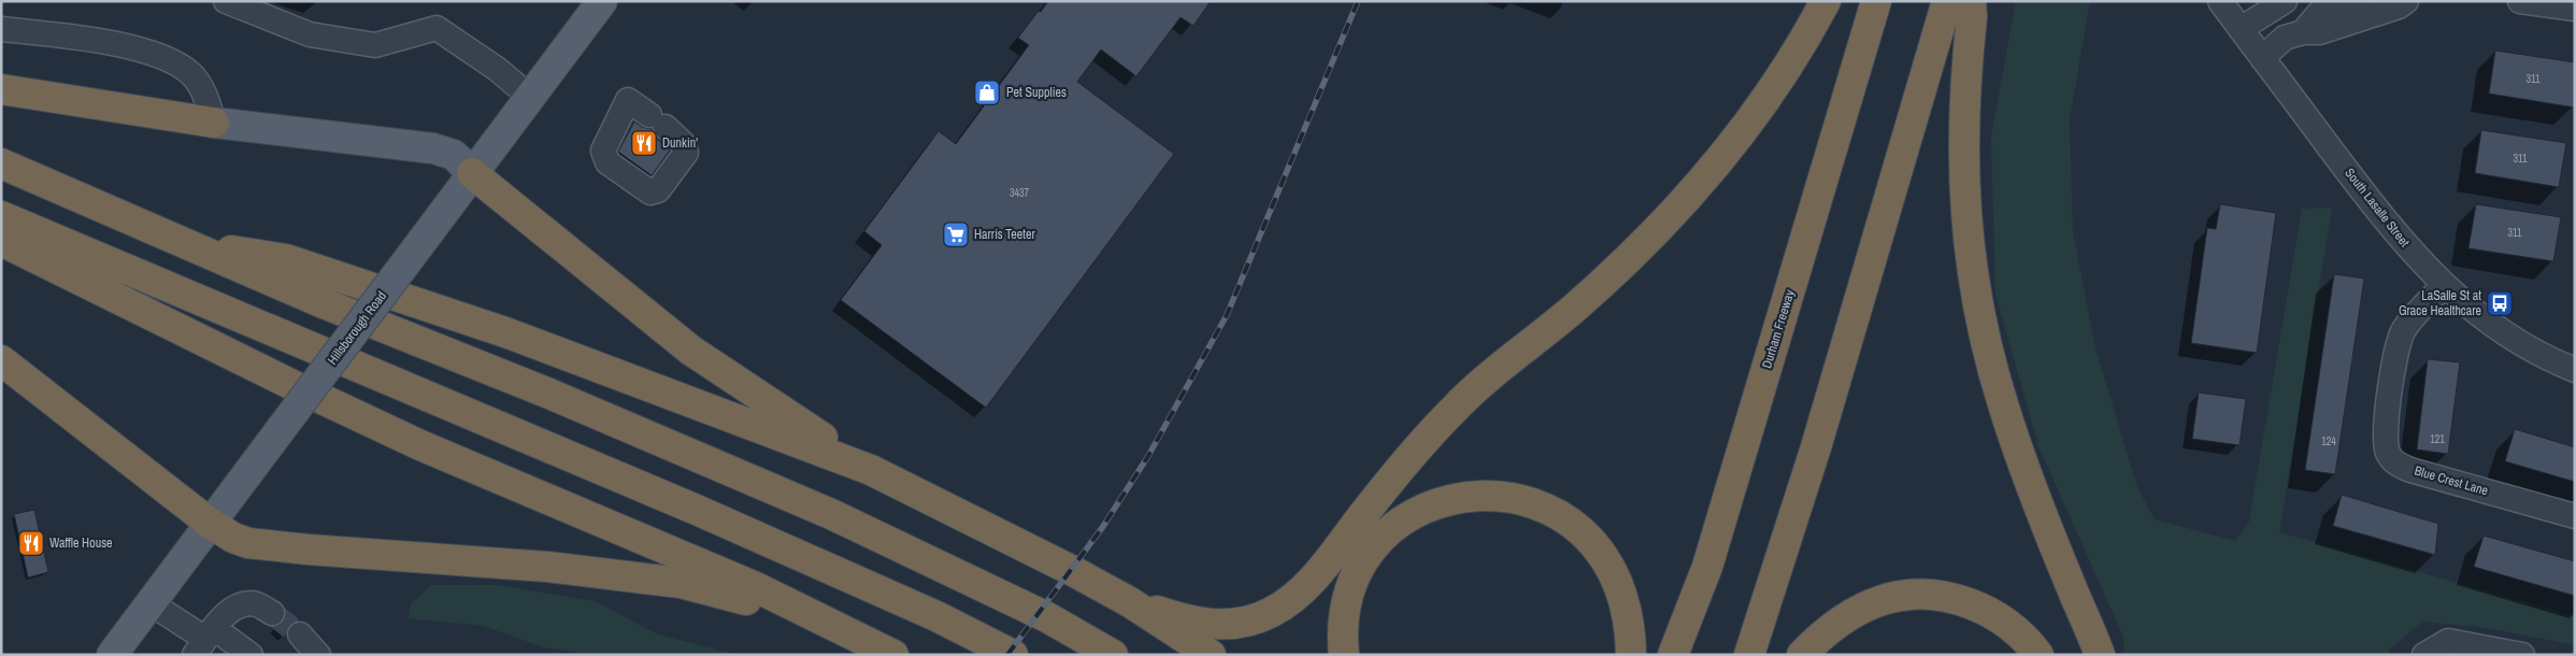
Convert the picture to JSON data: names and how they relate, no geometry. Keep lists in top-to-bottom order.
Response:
{
  "streets": {
    "highway": ["Durham Freeway"],
    "main road": ["Hillsborough Road"],
    "street": ["South Lasalle Street", "Blue Crest Lane"]
  },
  "crossings": [
    ["South Lasalle Street", "Blue Crest Lane"]
  ],
  "places": {
    "shop": ["Pet Supplies"],
    "restaurant": ["Dunkin'", "Waffle House"],
    "supermarket": ["Harris Teeter"],
    "bus stop": ["LaSalle St at Grace Healthcare"]
  },
  "house_numbers": [
    "311",
    "311",
    "3437",
    "311",
    "121",
    "124"
  ]
}
